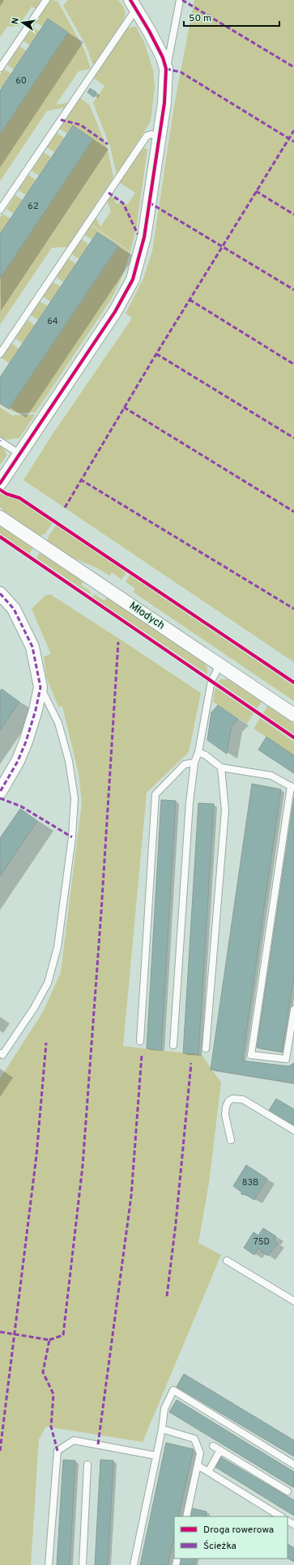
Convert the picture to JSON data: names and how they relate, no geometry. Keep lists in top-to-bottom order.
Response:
{
  "streets": {
    "street": ["Młodych"]
  },
  "house_numbers": [
    "60",
    "62",
    "64",
    "83B",
    "75D"
  ],
  "legend": ["Droga rowerowa", "Ścieżka"],
  "scale_bar": "50 m",
  "north": "left"
}
